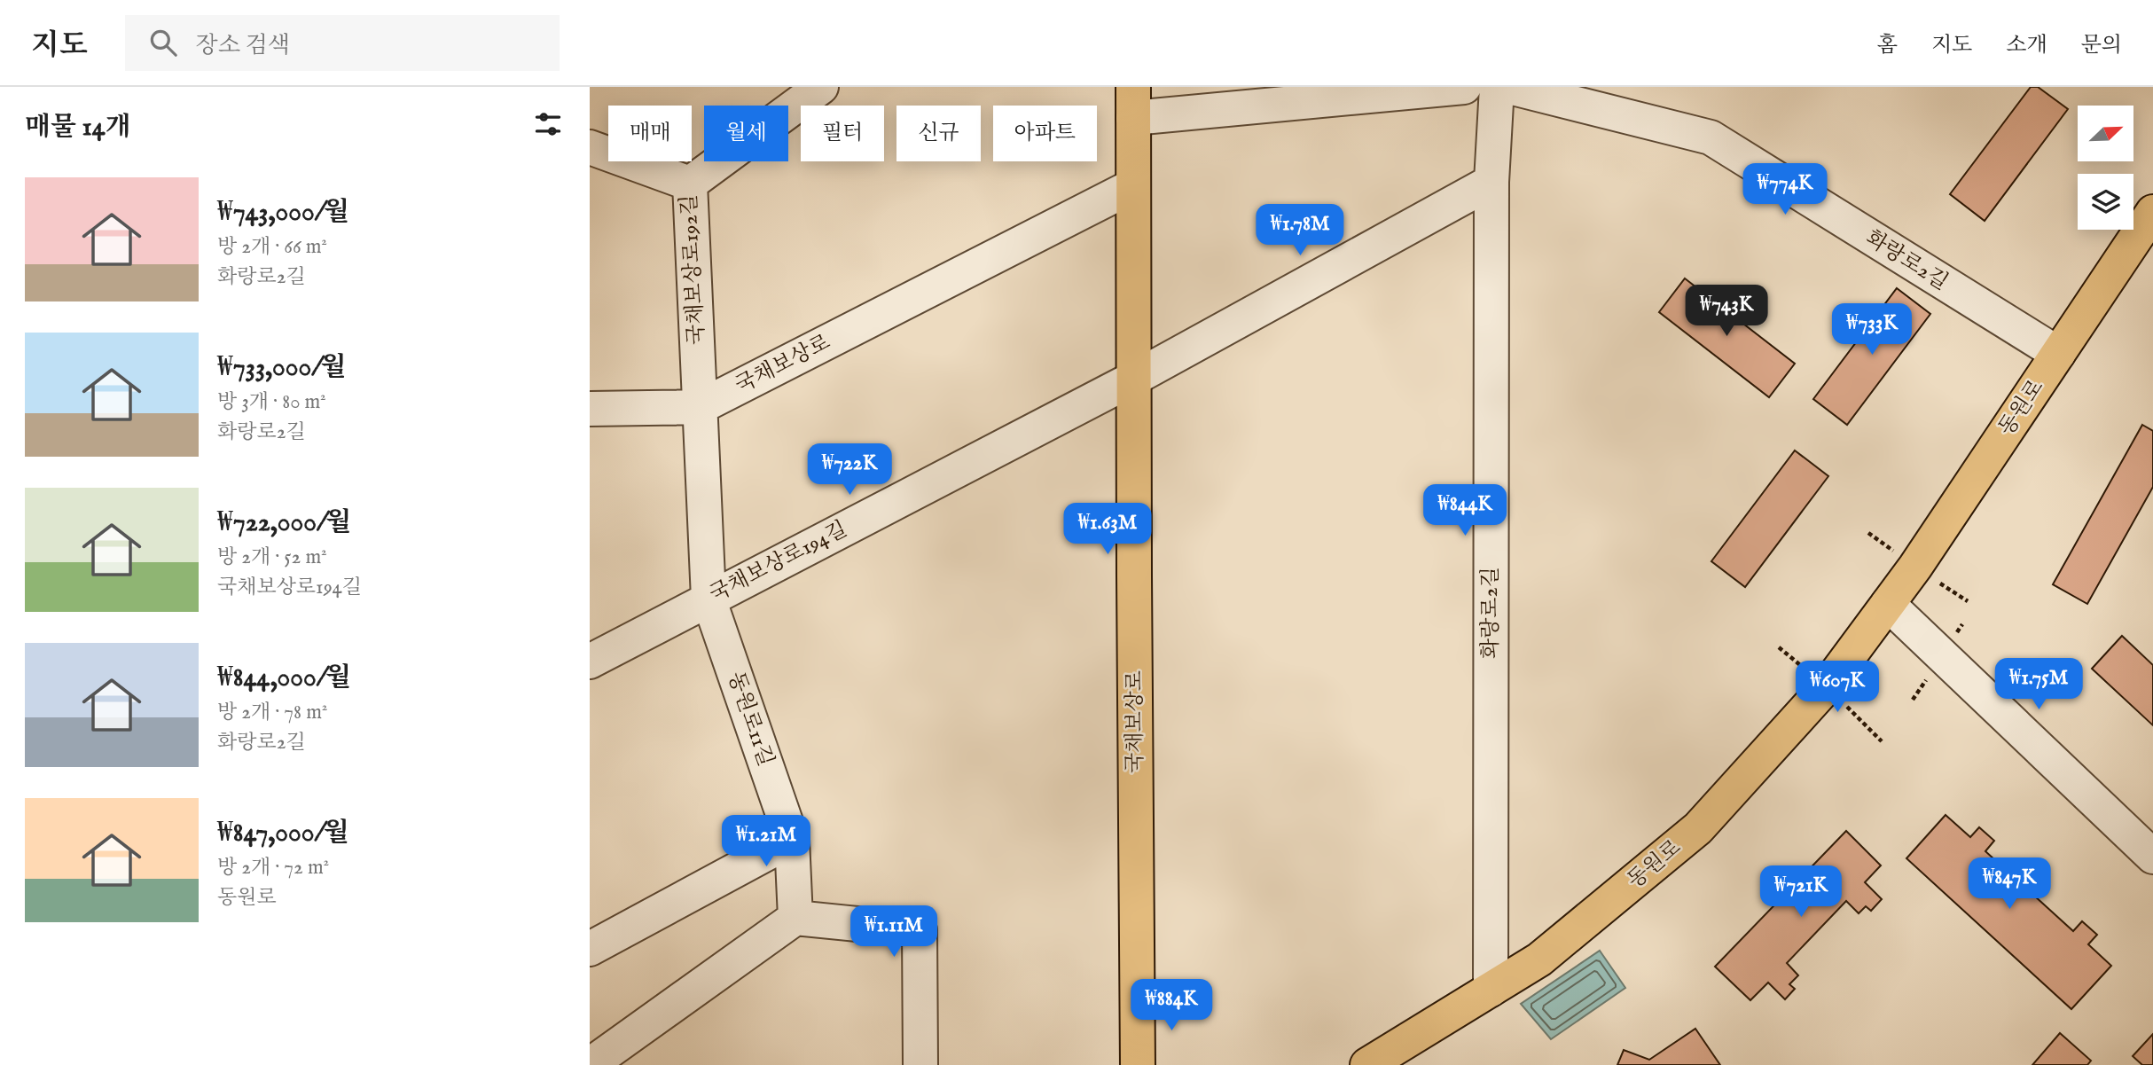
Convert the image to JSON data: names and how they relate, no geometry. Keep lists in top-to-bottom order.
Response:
{
  "streets": {
    "main road": ["국채보상로", "동원로"],
    "street": [
      "화랑로2길",
      "국채보상로192길",
      "국채보상로194길",
      "동원로11길"
    ]
  },
  "crossings": [
    ["화랑로2길", "동원로"],
    ["국채보상로192길", "국채보상로"],
    ["국채보상로192길", "국채보상로194길"],
    ["국채보상로192길", "동원로11길"],
    ["국채보상로", "국채보상로194길"],
    ["국채보상로194길", "동원로11길"]
  ],
  "north": "top right",
  "page": {
    "header": "지도",
    "search": "장소 검색",
    "nav": [
      "홈",
      "지도",
      "소개",
      "문의"
    ],
    "heading": "매물 14개",
    "chip": [
      "매매",
      "월세",
      "필터",
      "신규",
      "아파트"
    ],
    "list": [
      {
        "name": "₩743,000/월",
        "note": "방 2개 · 66 m² · 화랑로2길"
      },
      {
        "name": "₩733,000/월",
        "note": "방 3개 · 80 m² · 화랑로2길"
      },
      {
        "name": "₩722,000/월",
        "note": "방 2개 · 52 m² · 국채보상로194길"
      },
      {
        "name": "₩844,000/월",
        "note": "방 2개 · 78 m² · 화랑로2길"
      },
      {
        "name": "₩847,000/월",
        "note": "방 2개 · 72 m² · 동원로"
      }
    ],
    "price": [
      "₩774K",
      "₩1.78M",
      "₩743K",
      "₩733K",
      "₩722K",
      "₩844K",
      "₩1.63M",
      "₩1.75M",
      "₩607K",
      "₩1.21M",
      "₩847K",
      "₩721K",
      "₩1.11M",
      "₩884K"
    ]
  }
}
